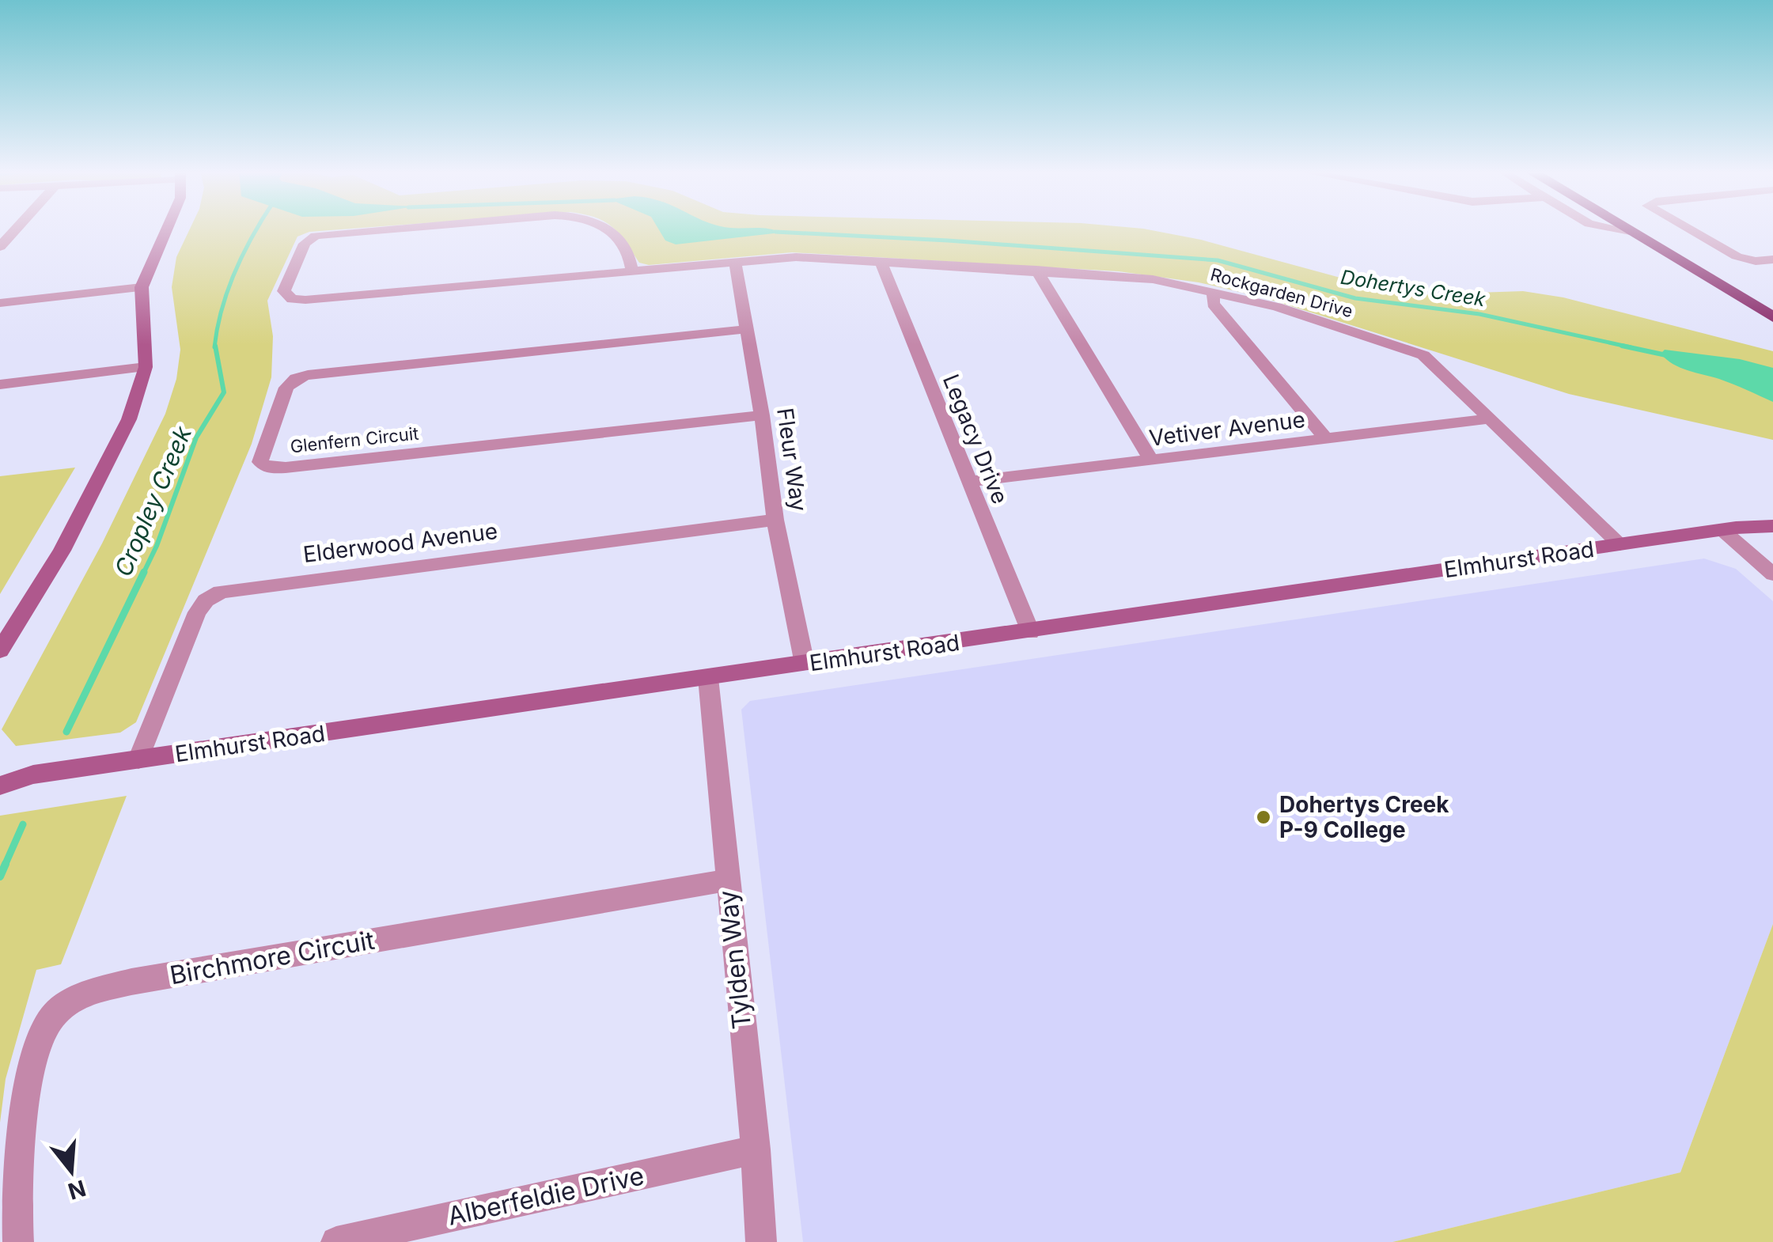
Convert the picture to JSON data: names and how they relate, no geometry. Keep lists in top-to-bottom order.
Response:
{
  "streets": {
    "street": [
      "Rockgarden Drive",
      "Vetiver Avenue",
      "Legacy Drive",
      "Glenfern Circuit",
      "Fleur Way",
      "Elderwood Avenue",
      "Elmhurst Road",
      "Birchmore Circuit",
      "Tylden Way",
      "Alberfeldie Drive"
    ]
  },
  "crossings": [
    ["Rockgarden Drive", "Vetiver Avenue"],
    ["Rockgarden Drive", "Legacy Drive"],
    ["Rockgarden Drive", "Fleur Way"],
    ["Rockgarden Drive", "Elmhurst Road"],
    ["Vetiver Avenue", "Legacy Drive"],
    ["Legacy Drive", "Elmhurst Road"],
    ["Glenfern Circuit", "Fleur Way"],
    ["Fleur Way", "Elderwood Avenue"],
    ["Fleur Way", "Elmhurst Road"],
    ["Elderwood Avenue", "Elmhurst Road"],
    ["Elmhurst Road", "Tylden Way"],
    ["Birchmore Circuit", "Tylden Way"],
    ["Tylden Way", "Alberfeldie Drive"]
  ],
  "water": ["Dohertys Creek", "Cropley Creek"],
  "places": ["Dohertys Creek P-9 College"],
  "north": "bottom"
}
